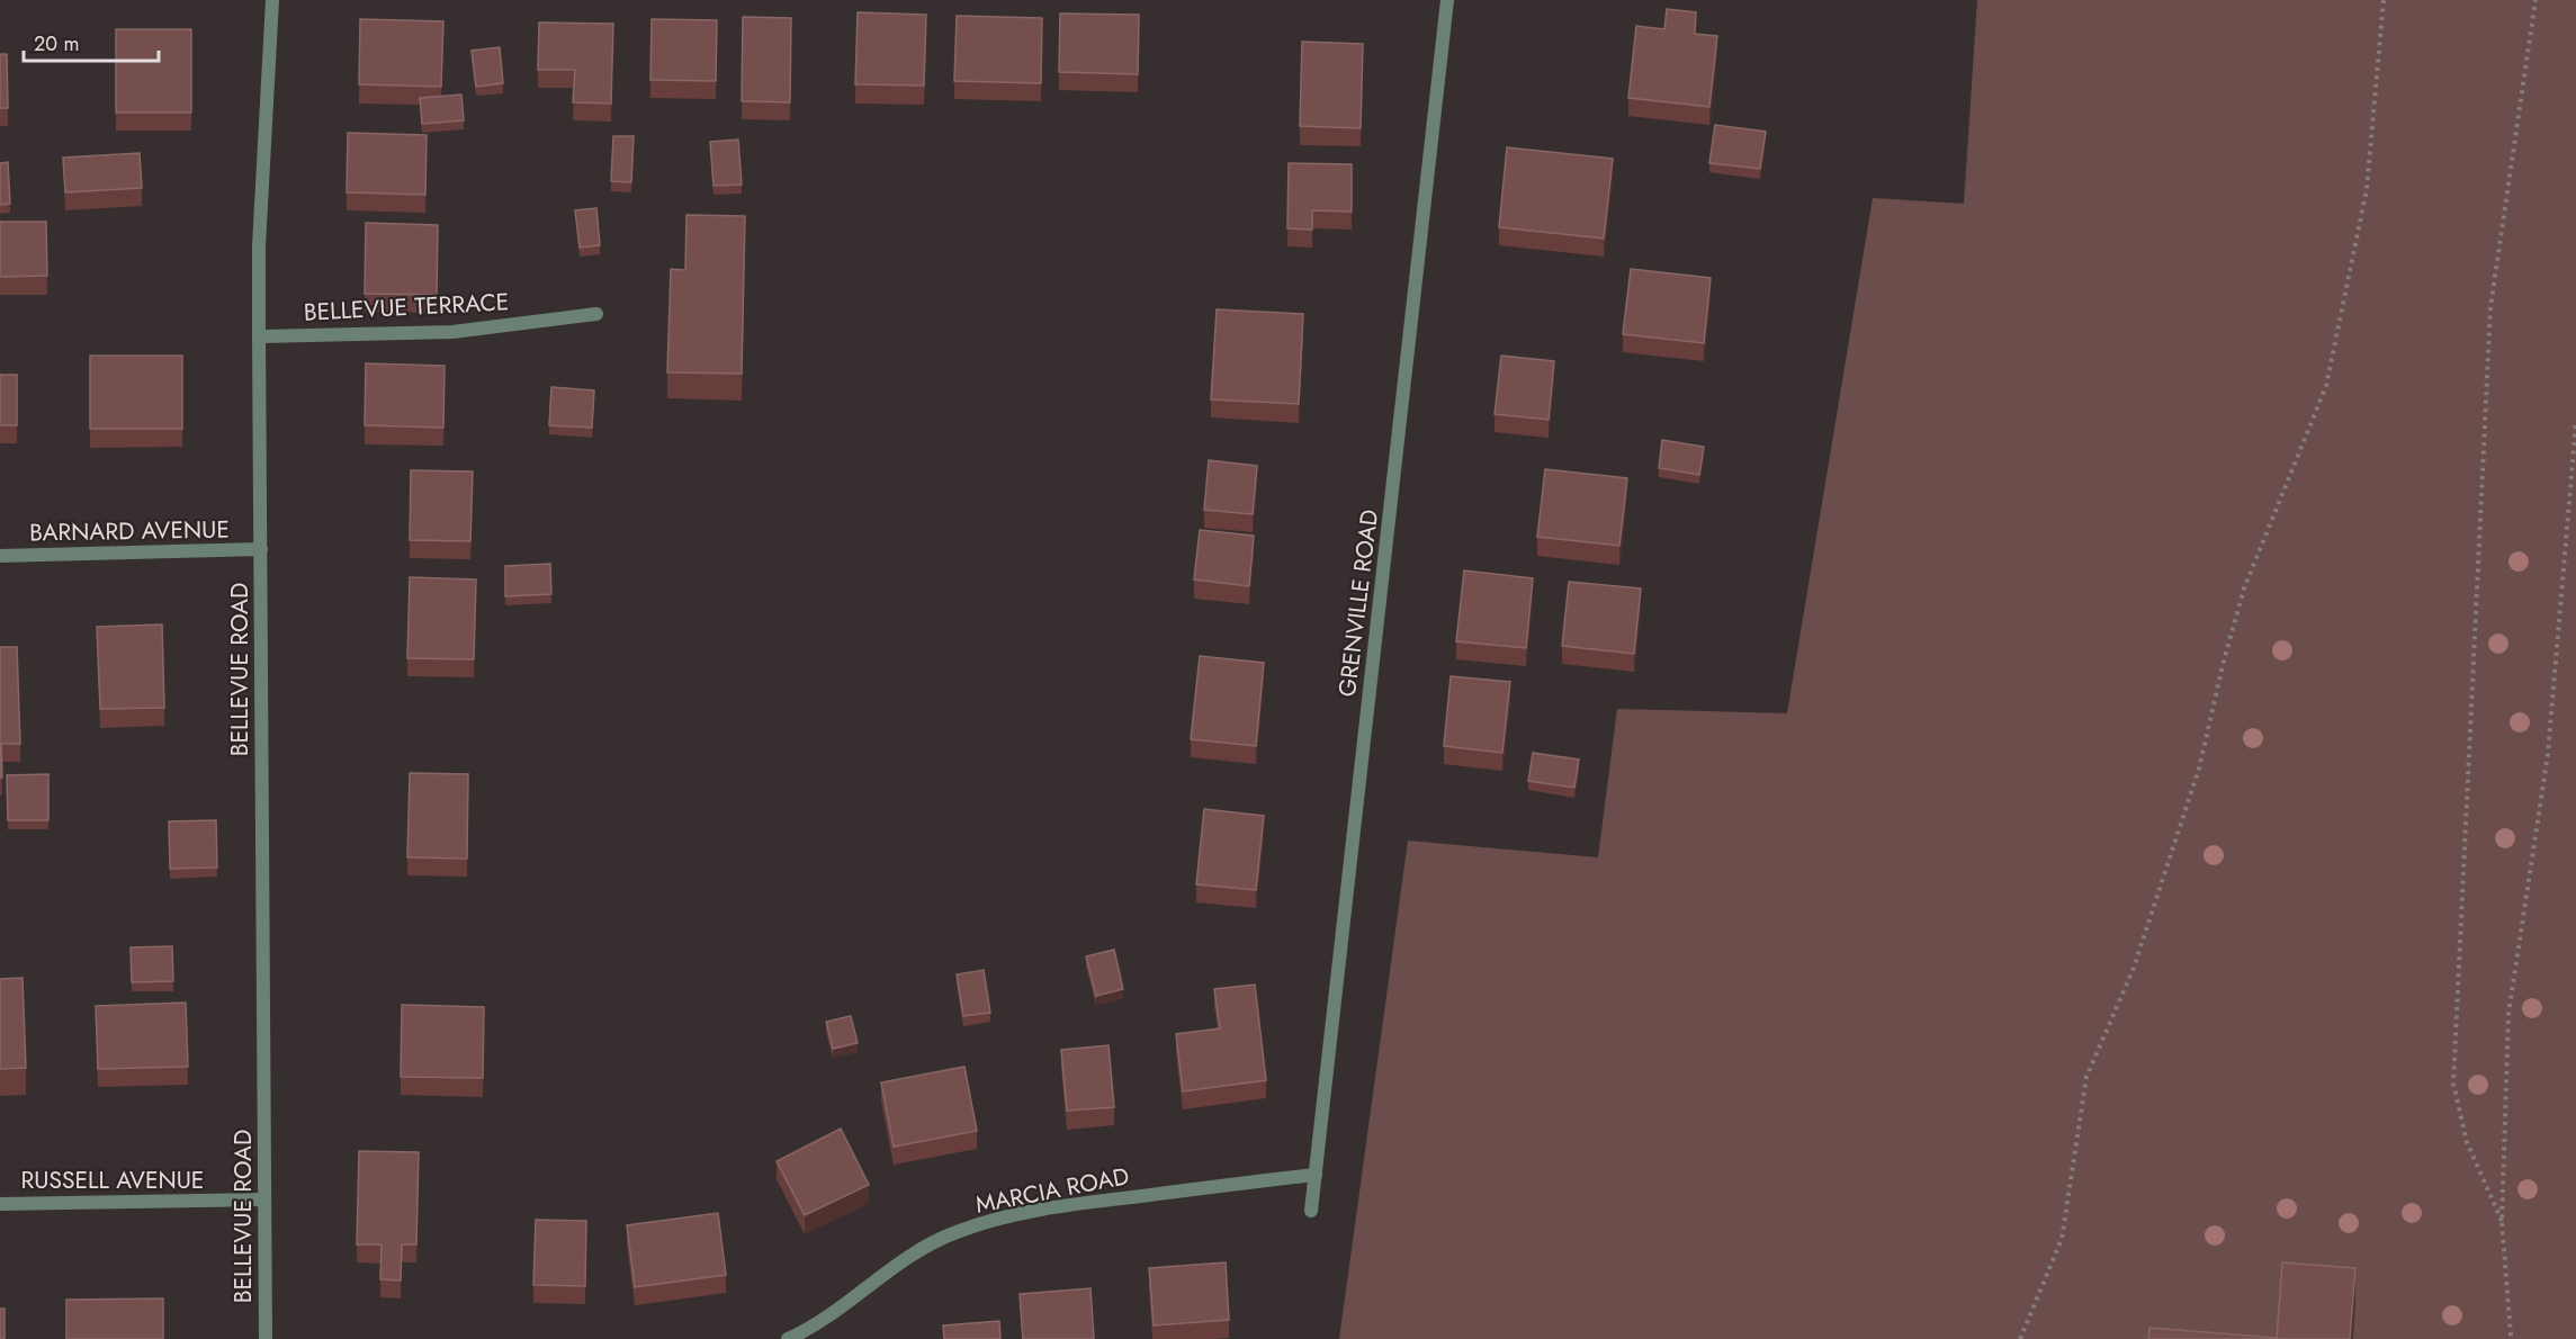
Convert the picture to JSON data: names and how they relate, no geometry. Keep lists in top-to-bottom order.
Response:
{
  "streets": {
    "street": [
      "BELLEVUE TERRACE",
      "BARNARD AVENUE",
      "GRENVILLE ROAD",
      "BELLEVUE ROAD",
      "RUSSELL AVENUE",
      "MARCIA ROAD"
    ]
  },
  "crossings": [
    ["BELLEVUE TERRACE", "BELLEVUE ROAD"],
    ["BARNARD AVENUE", "BELLEVUE ROAD"],
    ["GRENVILLE ROAD", "MARCIA ROAD"],
    ["BELLEVUE ROAD", "RUSSELL AVENUE"]
  ],
  "scale_bar": "20 m"
}
